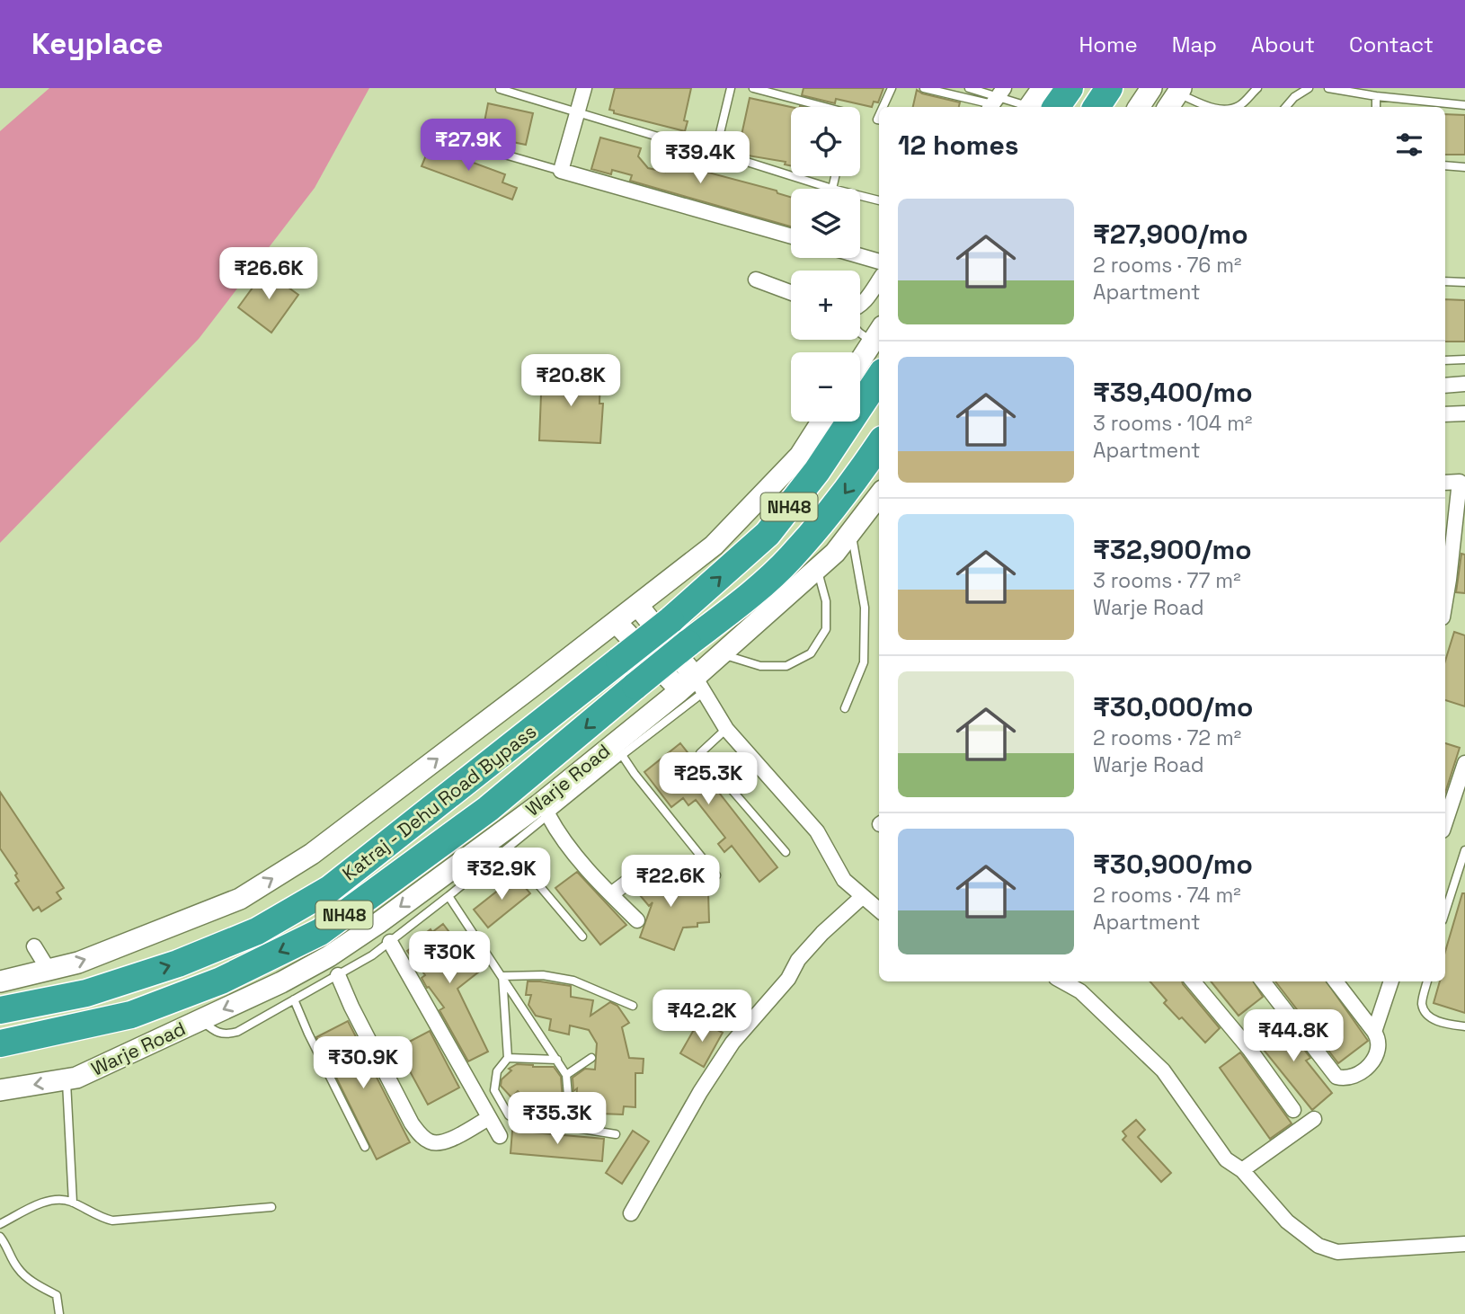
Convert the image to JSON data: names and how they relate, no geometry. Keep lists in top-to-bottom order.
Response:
{
  "streets": {
    "highway": ["NH48", "Katraj - Dehu Road Bypass"],
    "street": ["Warje Road"]
  },
  "page": {
    "header": "Keyplace",
    "nav": [
      "Home",
      "Map",
      "About",
      "Contact"
    ],
    "map_buttons": ["+", "−"],
    "heading": "12 homes",
    "price": [
      "₹27.9K",
      "₹39.4K",
      "₹26.6K",
      "₹20.8K",
      "₹25.3K",
      "₹32.9K",
      "₹22.6K",
      "₹30K",
      "₹42.2K",
      "₹44.8K",
      "₹30.9K",
      "₹35.3K"
    ],
    "list": [
      {
        "name": "₹27,900/mo",
        "note": "2 rooms · 76 m² · Apartment"
      },
      {
        "name": "₹39,400/mo",
        "note": "3 rooms · 104 m² · Apartment"
      },
      {
        "name": "₹32,900/mo",
        "note": "3 rooms · 77 m² · Warje Road"
      },
      {
        "name": "₹30,000/mo",
        "note": "2 rooms · 72 m² · Warje Road"
      },
      {
        "name": "₹30,900/mo",
        "note": "2 rooms · 74 m² · Apartment"
      }
    ]
  }
}
